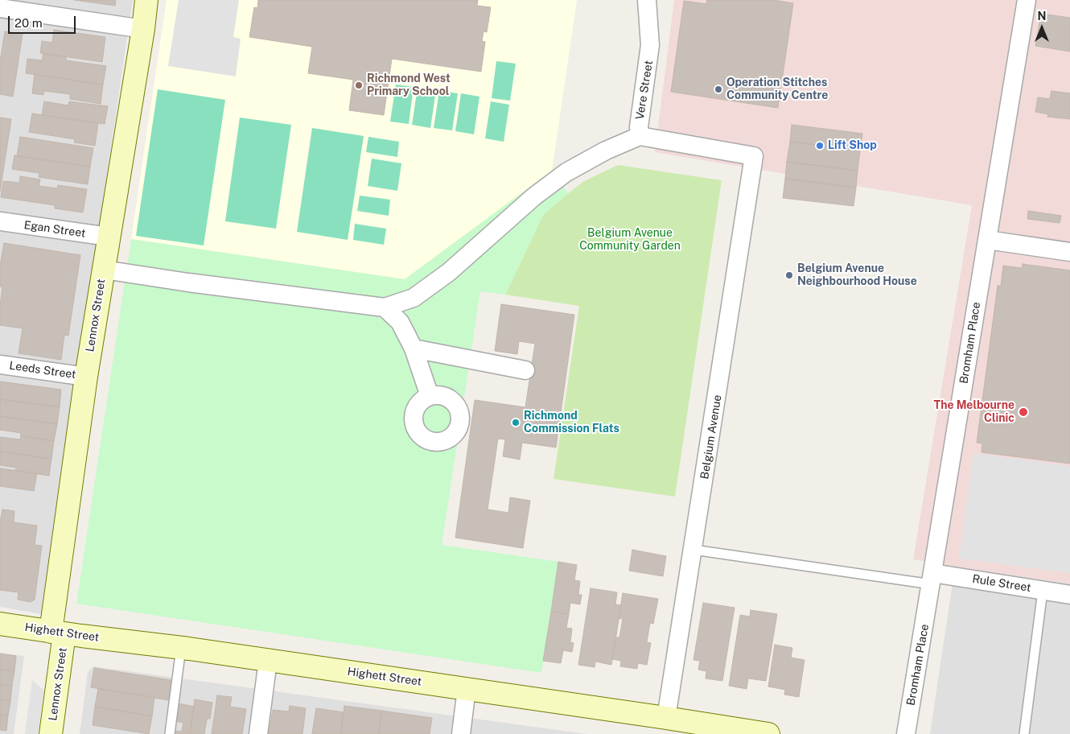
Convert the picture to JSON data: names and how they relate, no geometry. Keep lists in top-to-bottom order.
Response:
{
  "streets": {
    "street": [
      "Vere Street",
      "Egan Street",
      "Lennox Street",
      "Bromham Place",
      "Leeds Street",
      "Belgium Avenue",
      "Rule Street",
      "Highett Street"
    ]
  },
  "crossings": [
    ["Vere Street", "Belgium Avenue"],
    ["Egan Street", "Lennox Street"],
    ["Lennox Street", "Leeds Street"],
    ["Lennox Street", "Highett Street"],
    ["Bromham Place", "Rule Street"],
    ["Belgium Avenue", "Highett Street"]
  ],
  "parks": ["Belgium Avenue Community Garden"],
  "places": [
    "Richmond West Primary School",
    "Operation Stitches Community Centre",
    "Lift Shop",
    "Belgium Avenue Neighbourhood House",
    "The Melbourne Clinic",
    "Richmond Commission Flats"
  ],
  "scale_bar": "20 m",
  "north": "top"
}
